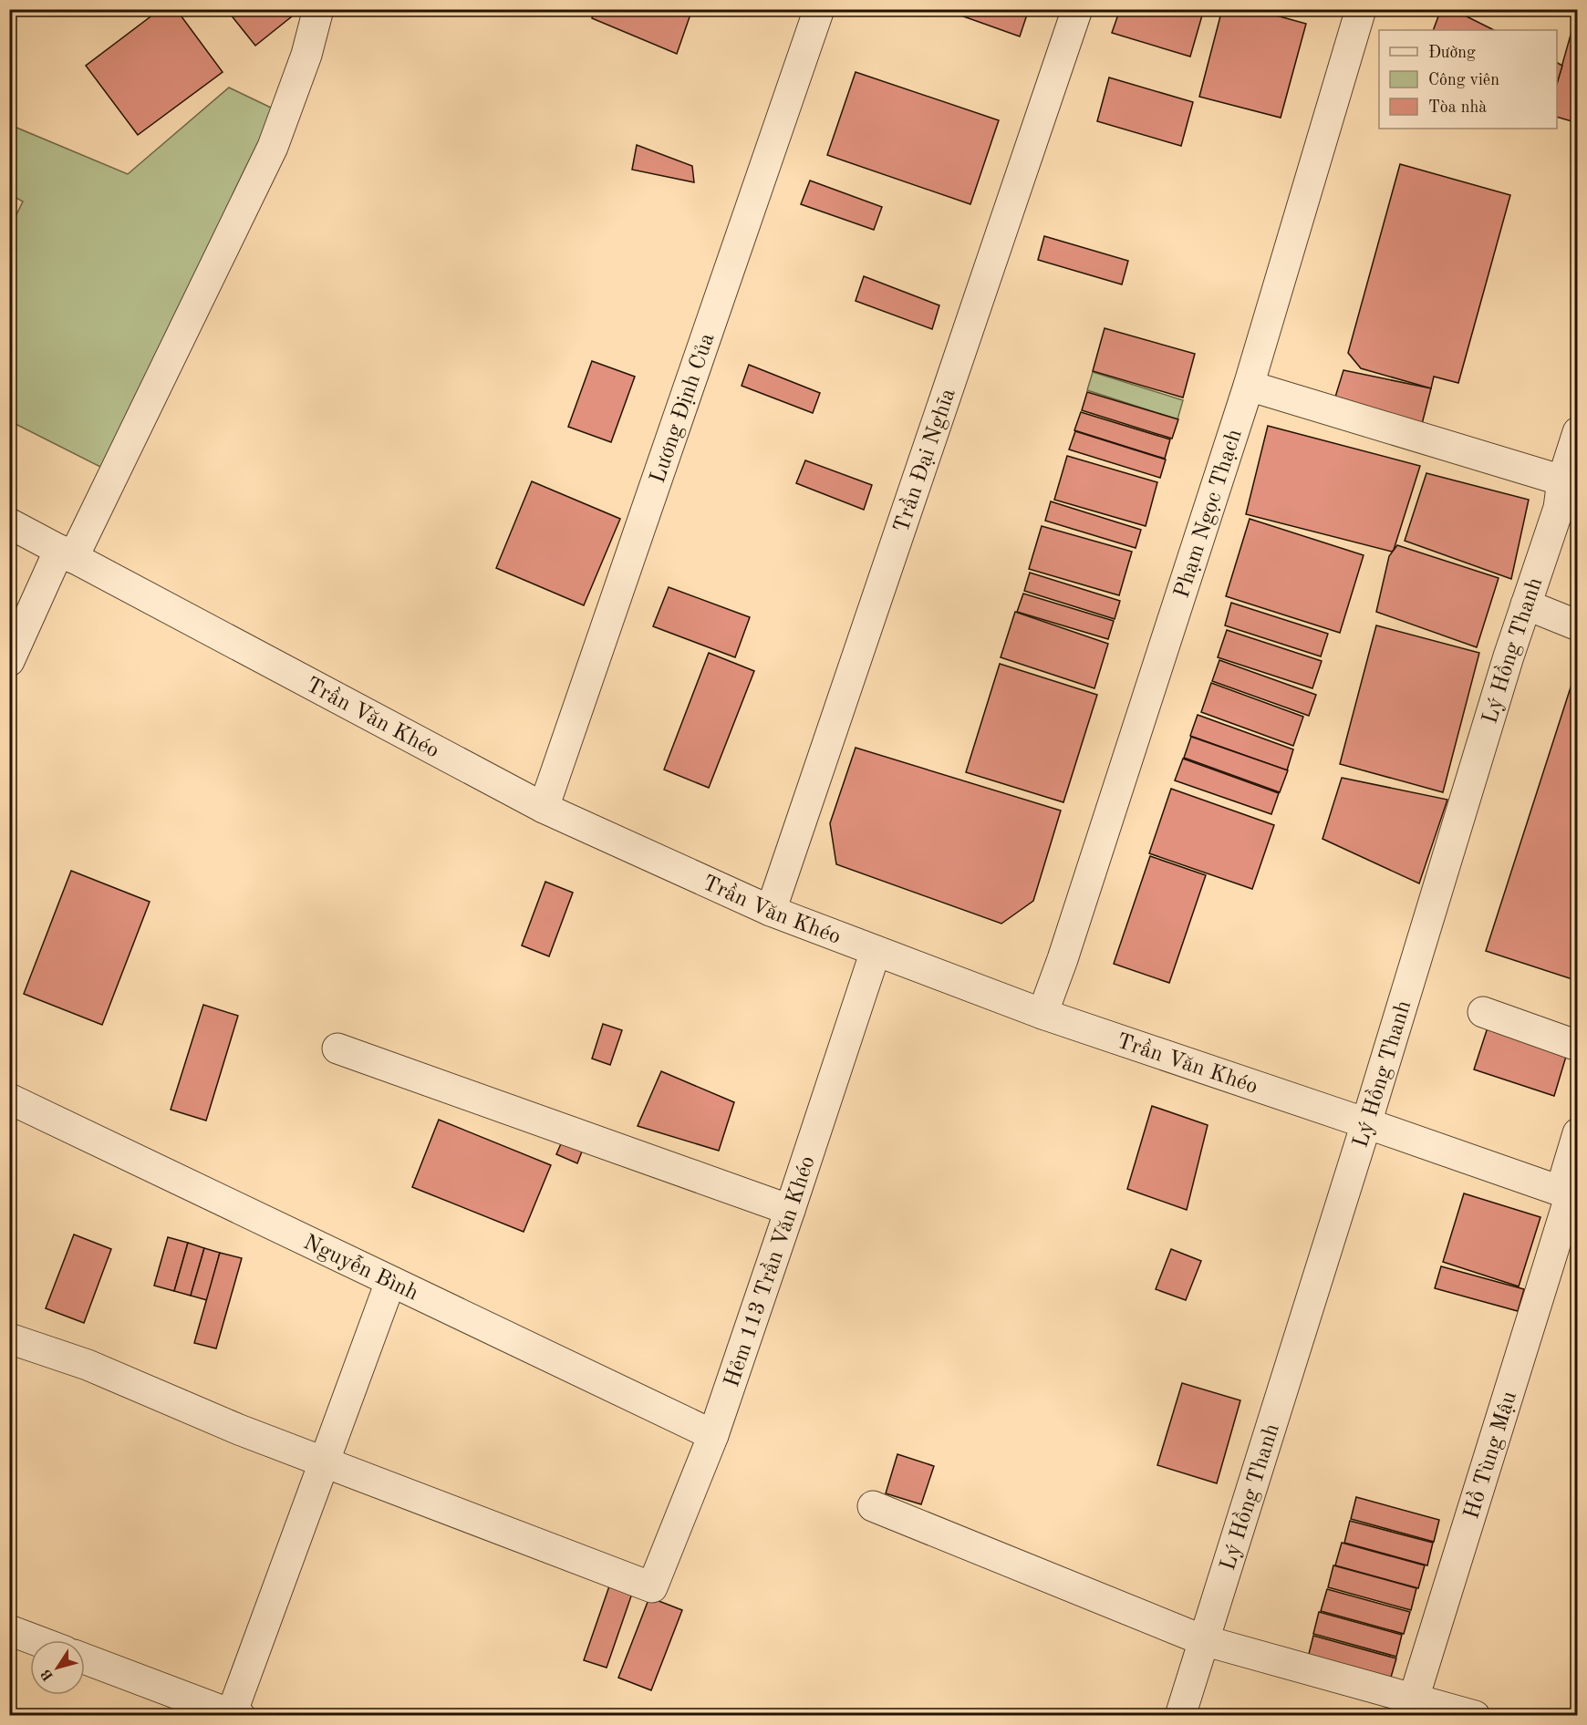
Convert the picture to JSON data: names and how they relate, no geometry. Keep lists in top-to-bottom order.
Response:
{
  "streets": {
    "street": [
      "Lương Định Của",
      "Trần Đại Nghĩa",
      "Phạm Ngọc Thạch",
      "Lý Hồng Thanh",
      "Trần Văn Khéo",
      "Nguyễn Bình",
      "Hẻm 113 Trần Văn Khéo",
      "Hồ Tùng Mậu"
    ]
  },
  "crossings": [
    ["Lương Định Của", "Trần Văn Khéo"],
    ["Trần Đại Nghĩa", "Trần Văn Khéo"],
    ["Phạm Ngọc Thạch", "Trần Văn Khéo"],
    ["Lý Hồng Thanh", "Trần Văn Khéo"],
    ["Trần Văn Khéo", "Hẻm 113 Trần Văn Khéo"],
    ["Trần Văn Khéo", "Hồ Tùng Mậu"],
    ["Nguyễn Bình", "Hẻm 113 Trần Văn Khéo"]
  ],
  "legend": ["Đường", "Công viên", "Tòa nhà"],
  "north": "bottom left"
}
